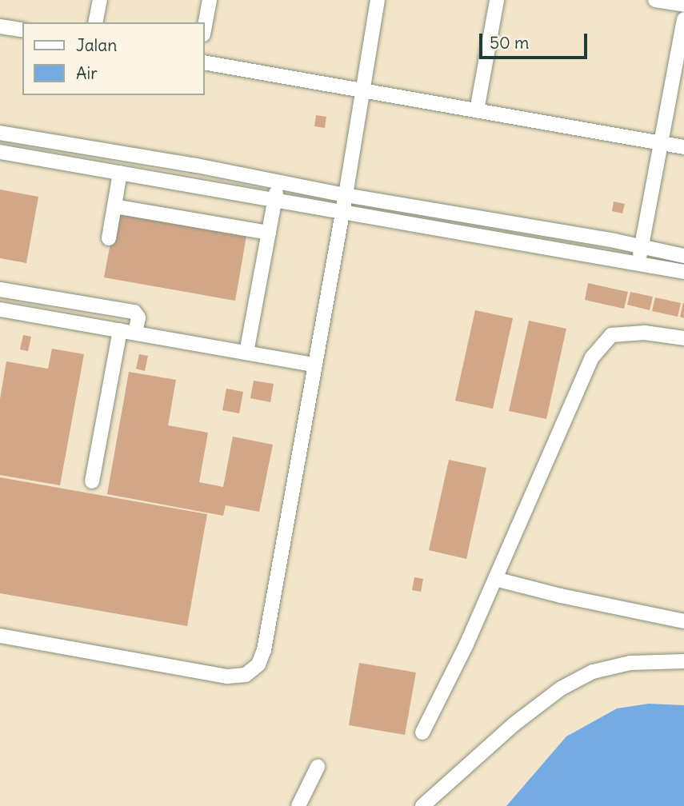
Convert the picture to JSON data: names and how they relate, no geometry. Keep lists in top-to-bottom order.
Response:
{
  "legend": ["Jalan", "Air"],
  "scale_bar": "50 m"
}
